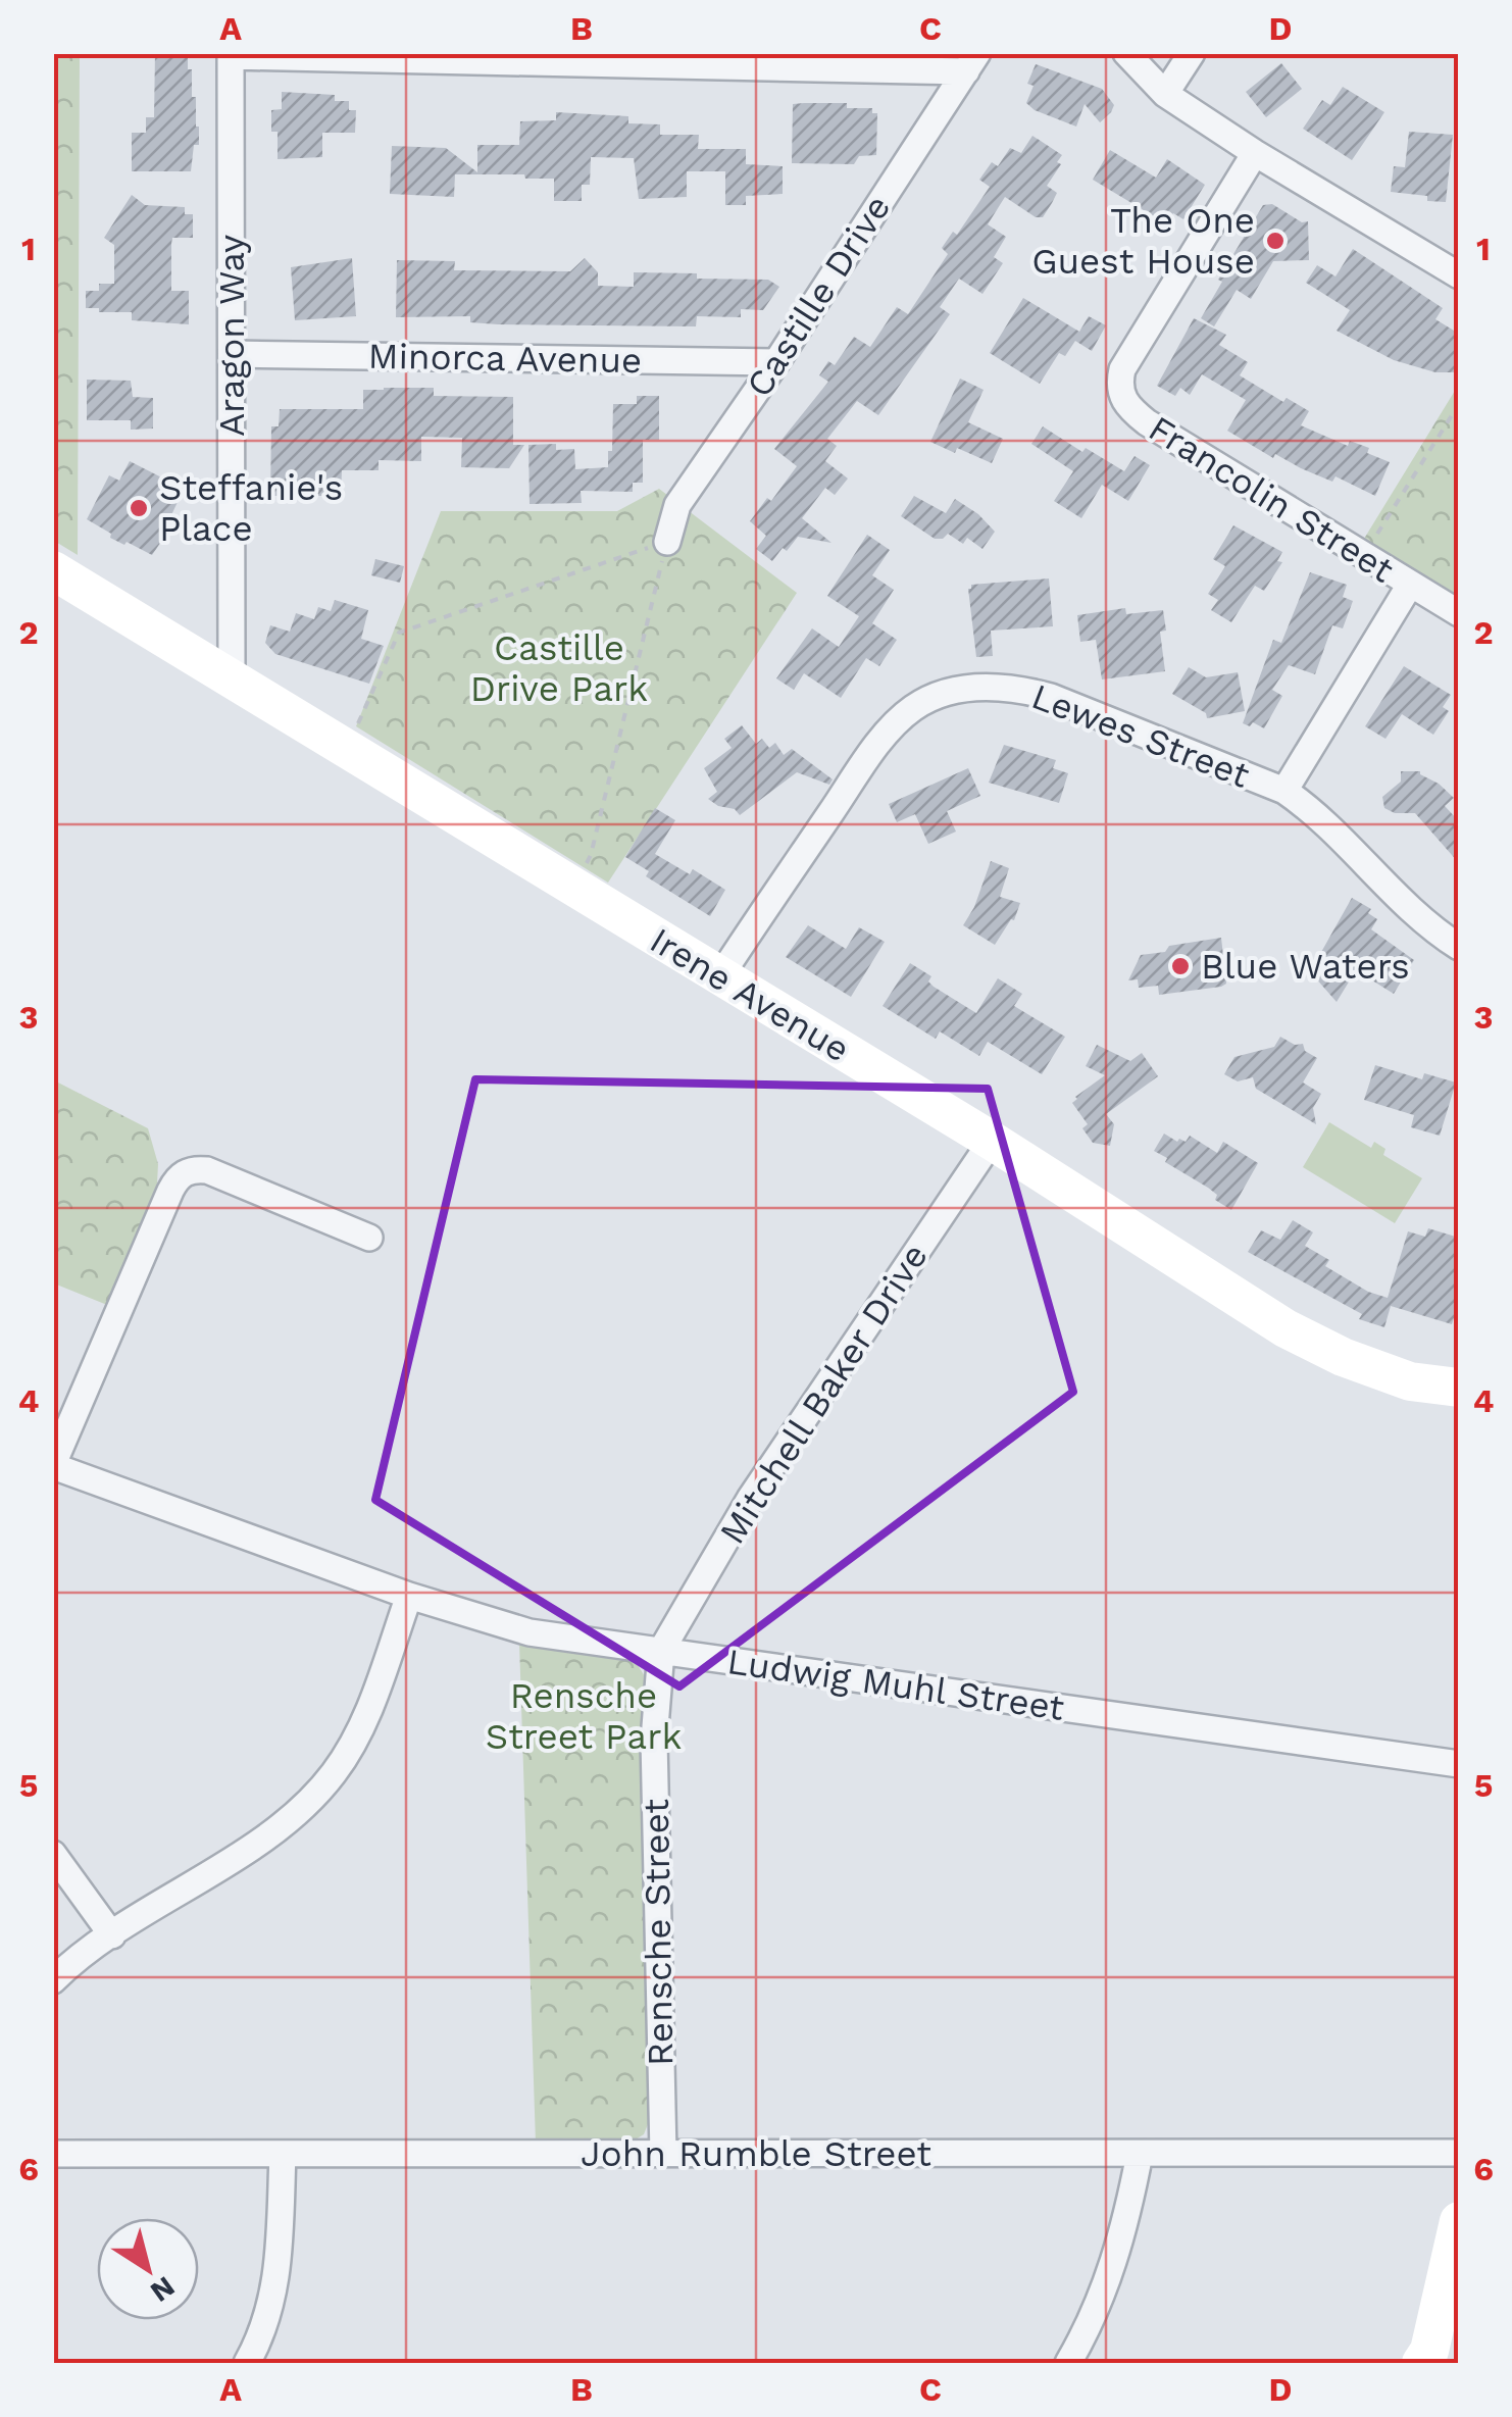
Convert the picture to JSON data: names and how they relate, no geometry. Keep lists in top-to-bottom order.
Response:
{
  "streets": {
    "street": [
      "Castille Drive",
      "Aragon Way",
      "Minorca Avenue",
      "Francolin Street",
      "Lewes Street",
      "Irene Avenue",
      "Mitchell Baker Drive",
      "Ludwig Muhl Street",
      "Rensche Street",
      "John Rumble Street"
    ]
  },
  "crossings": [
    ["Castille Drive", "Minorca Avenue"],
    ["Aragon Way", "Minorca Avenue"],
    ["Aragon Way", "Irene Avenue"],
    ["Lewes Street", "Irene Avenue"],
    ["Irene Avenue", "Mitchell Baker Drive"],
    ["Mitchell Baker Drive", "Ludwig Muhl Street"],
    ["Mitchell Baker Drive", "Rensche Street"],
    ["Ludwig Muhl Street", "Rensche Street"],
    ["Rensche Street", "John Rumble Street"]
  ],
  "parks": ["Castille Drive Park", "Rensche Street Park"],
  "places": ["The One Guest House", "Steffanie's Place", "Blue Waters"],
  "north": "bottom right",
  "grid": {
    "columns": [
      "A",
      "B",
      "C",
      "D"
    ],
    "rows": [
      "1",
      "2",
      "3",
      "4",
      "5",
      "6"
    ]
  }
}
